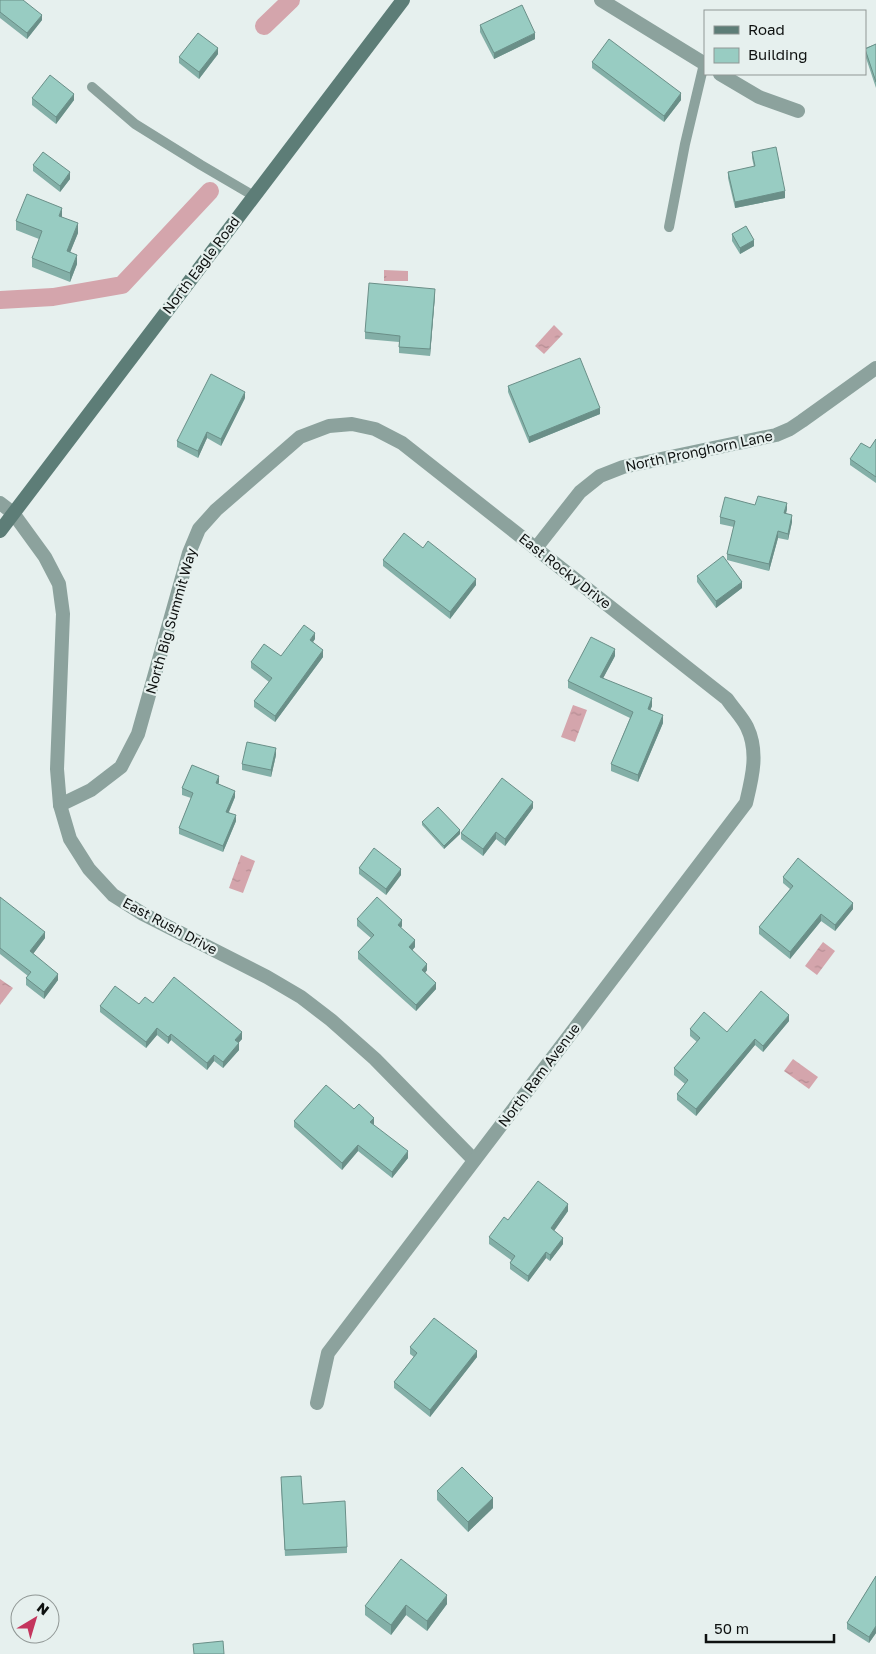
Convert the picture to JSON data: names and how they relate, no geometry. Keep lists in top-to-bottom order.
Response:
{
  "streets": {
    "main road": ["North Eagle Road"],
    "street": [
      "North Pronghorn Lane",
      "East Rocky Drive",
      "North Big Summit Way",
      "East Rush Drive",
      "North Ram Avenue"
    ]
  },
  "crossings": [
    ["North Eagle Road", "East Rush Drive"],
    ["North Pronghorn Lane", "East Rocky Drive"],
    ["East Rocky Drive", "North Big Summit Way"],
    ["East Rocky Drive", "North Ram Avenue"],
    ["North Big Summit Way", "East Rush Drive"],
    ["East Rush Drive", "North Ram Avenue"]
  ],
  "legend": ["Road", "Building"],
  "scale_bar": "50 m",
  "north": "top right"
}
